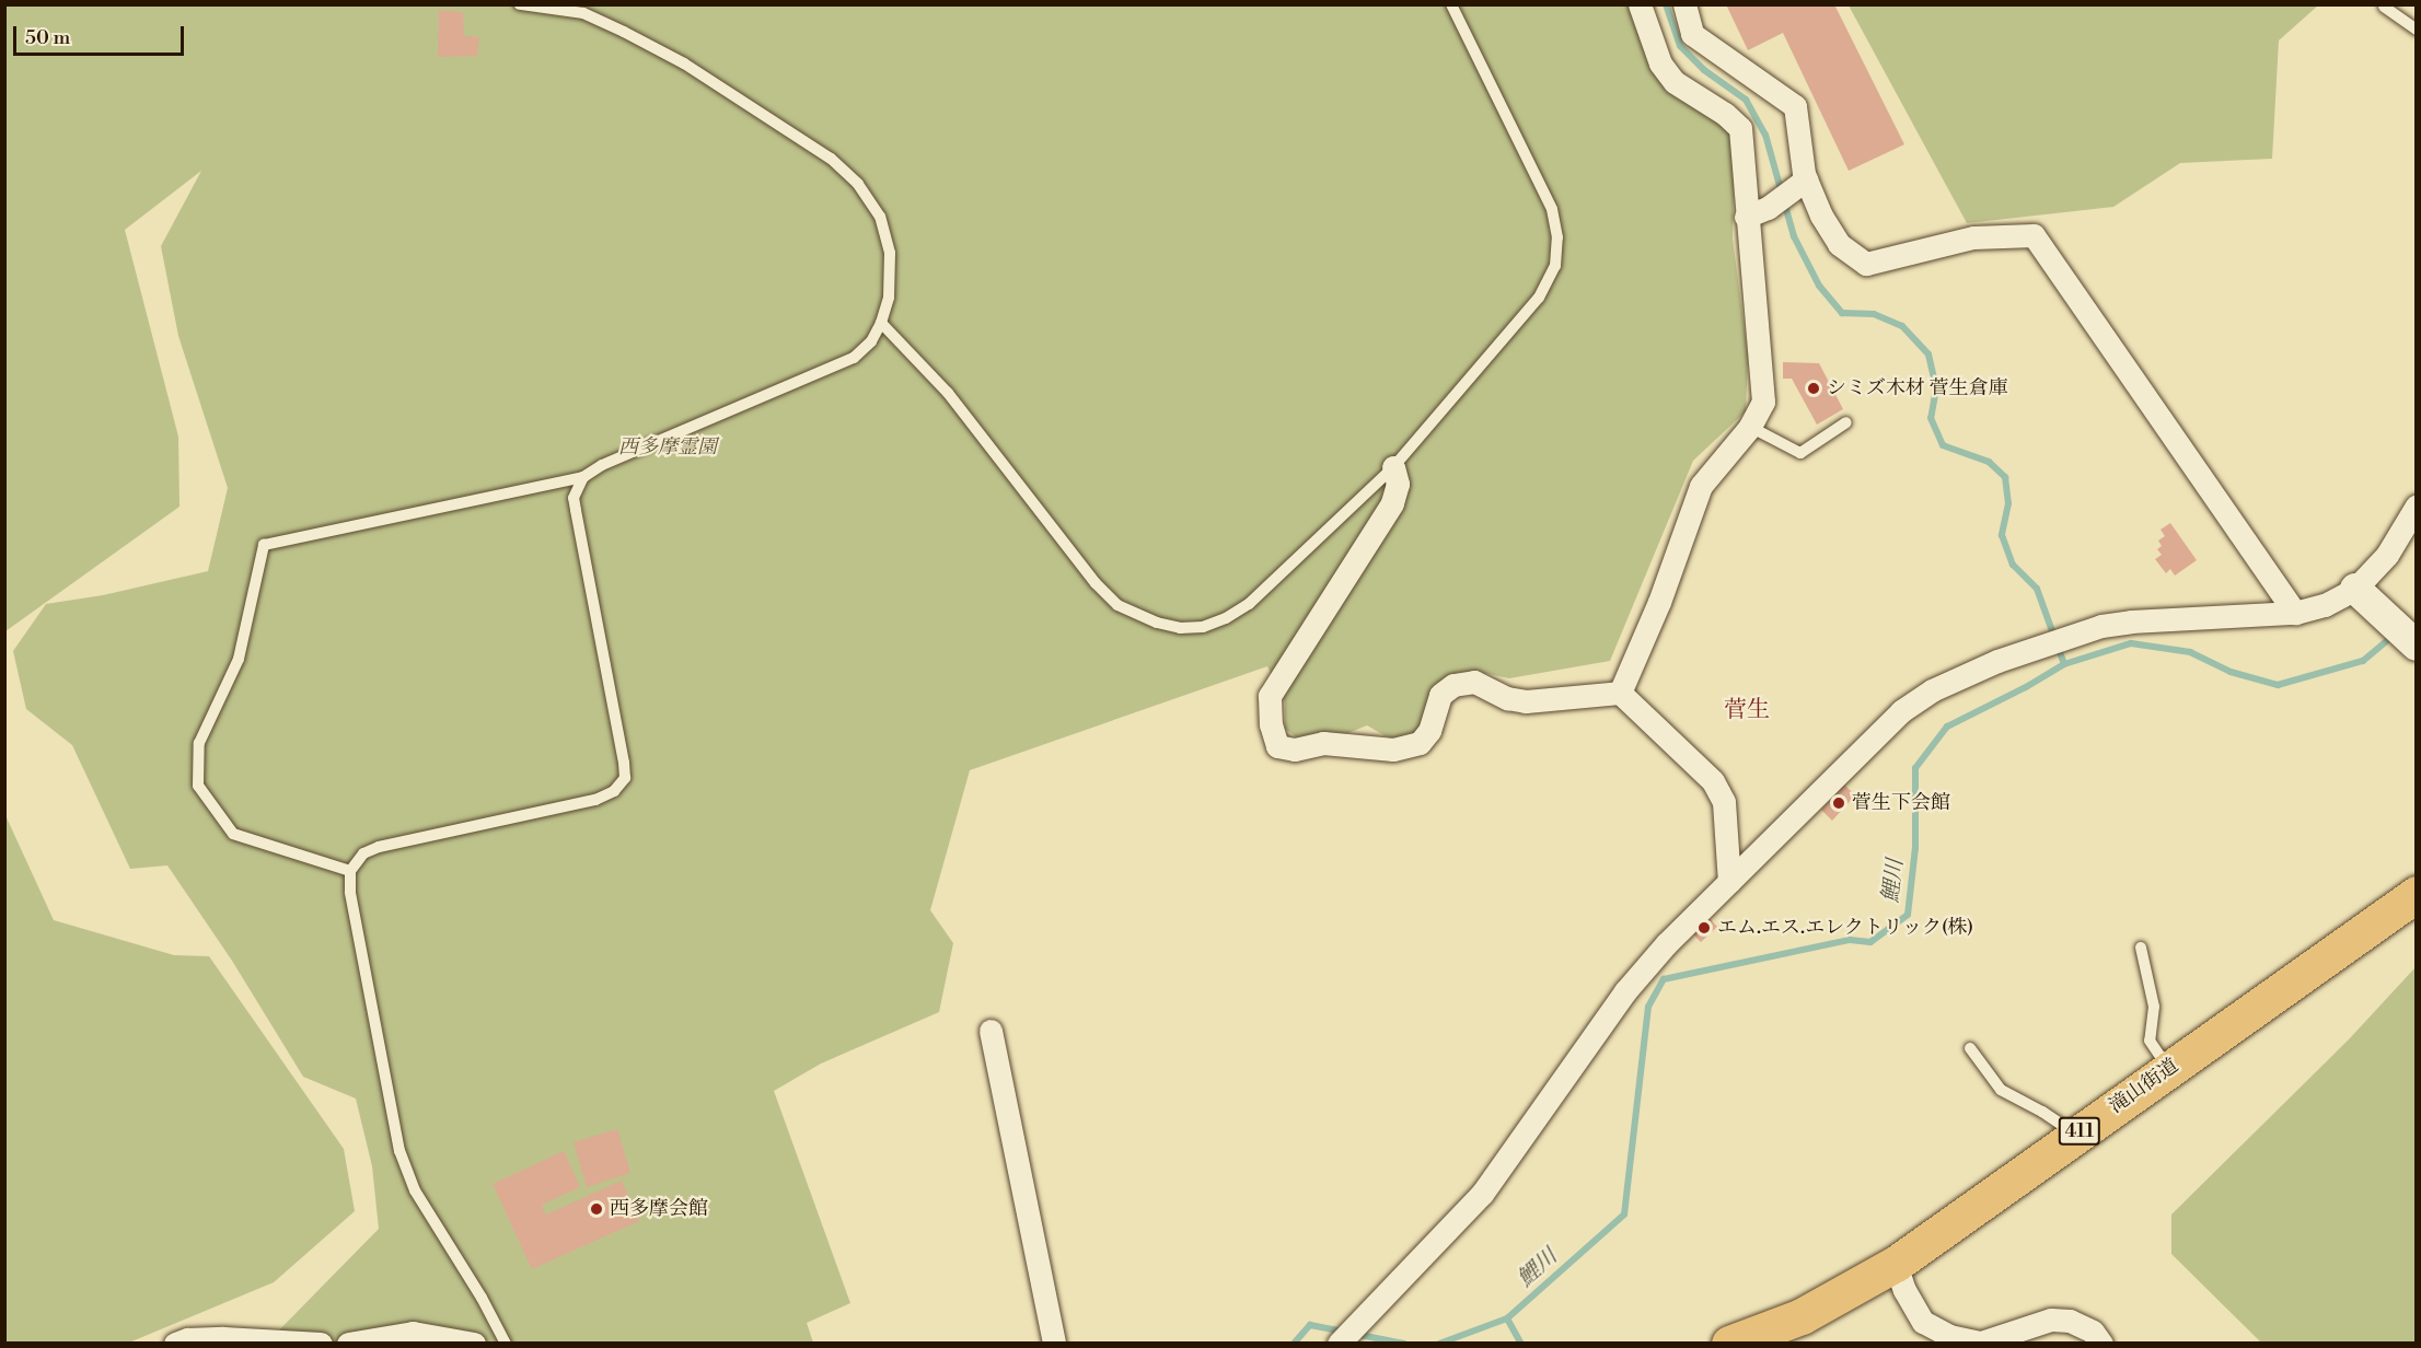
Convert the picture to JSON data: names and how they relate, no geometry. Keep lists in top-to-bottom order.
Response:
{
  "streets": {
    "highway": ["滝山街道", "411"]
  },
  "districts": ["菅生"],
  "water": ["鯉川"],
  "parks": ["西多摩霊園"],
  "places": [
    "シミズ木材 菅生倉庫",
    "菅生下会館",
    "エム.エス.エレクトリック(株)",
    "西多摩会館"
  ],
  "scale_bar": "50 m"
}
